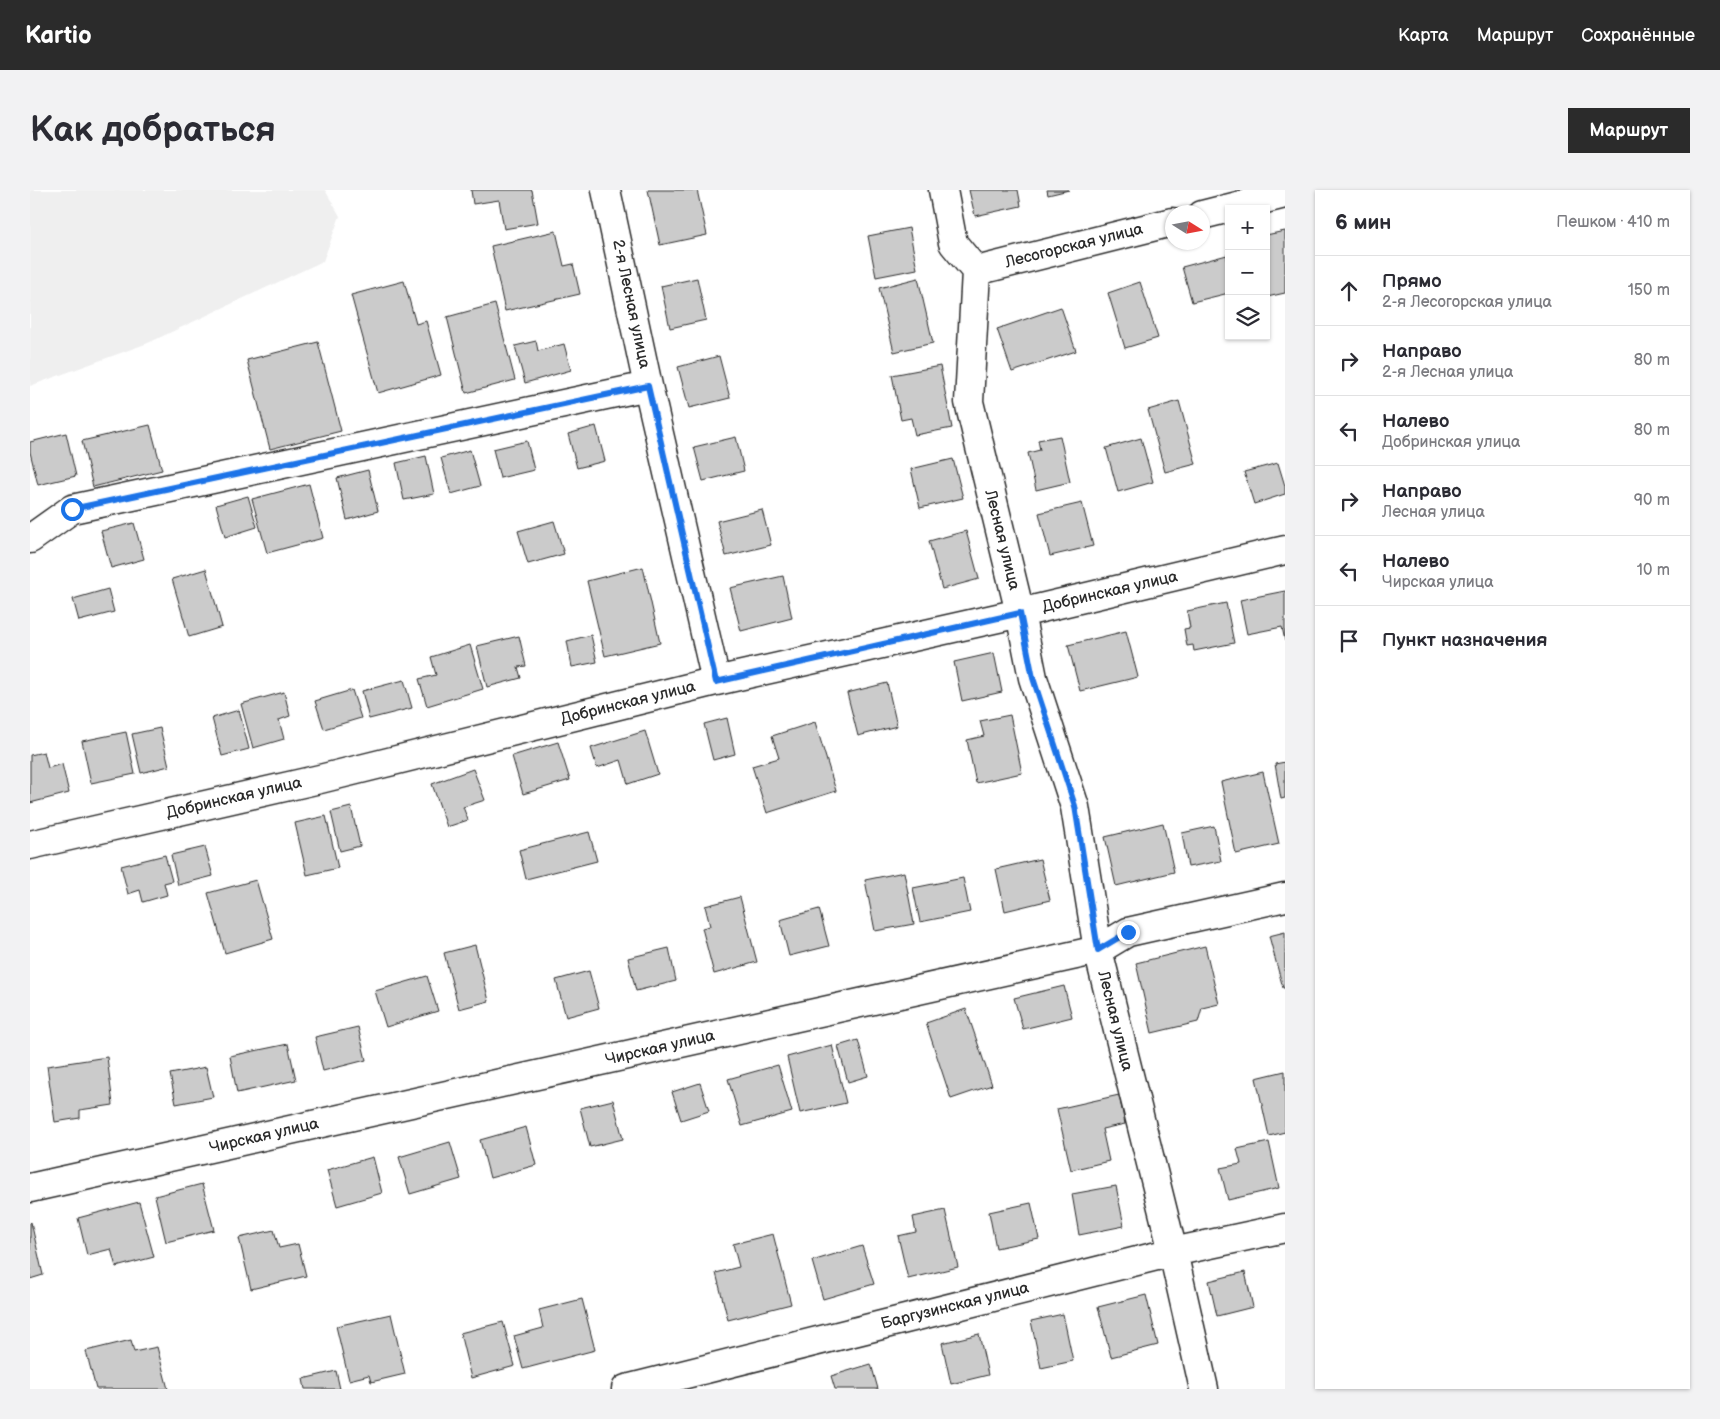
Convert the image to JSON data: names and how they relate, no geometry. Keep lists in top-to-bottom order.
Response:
{
  "streets": {
    "street": [
      "Лесогорская улица",
      "2-я Лесная улица",
      "Лесная улица",
      "Добринская улица",
      "Чирская улица",
      "Баргузинская улица"
    ]
  },
  "crossings": [
    ["Лесогорская улица", "Лесная улица"],
    ["2-я Лесная улица", "Добринская улица"],
    ["Лесная улица", "Добринская улица"],
    ["Лесная улица", "Чирская улица"],
    ["Лесная улица", "Баргузинская улица"]
  ],
  "north": "right",
  "page": {
    "header": "Kartio",
    "nav": ["Карта", "Маршрут", "Сохранённые"],
    "buttons": "Маршрут",
    "title": "Как добраться",
    "heading": ["6 мин", "Пешком · 410 m"],
    "map_buttons": ["+", "−"],
    "list": [
      ["Прямо", "2-я Лесогорская улица", "150 m"],
      ["Направо", "2-я Лесная улица", "80 m"],
      ["Налево", "Добринская улица", "80 m"],
      ["Направо", "Лесная улица", "90 m"],
      ["Налево", "Чирская улица", "10 m"],
      "Пункт назначения"
    ]
  }
}
